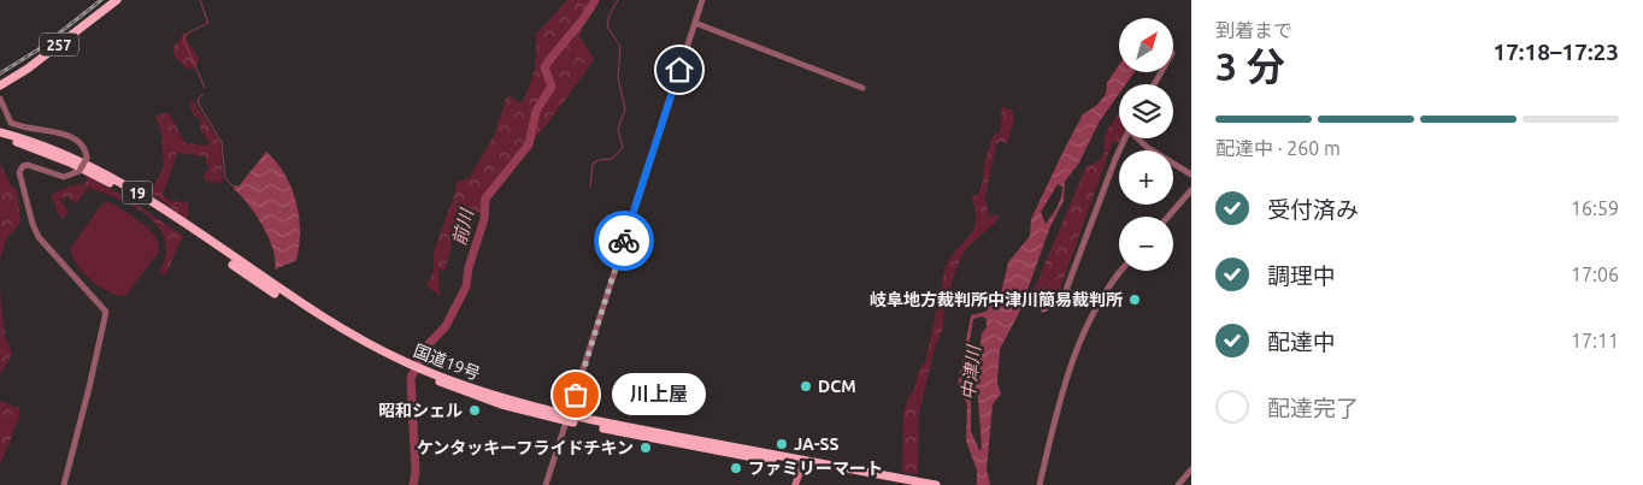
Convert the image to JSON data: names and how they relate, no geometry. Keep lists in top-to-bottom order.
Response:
{
  "streets": {
    "highway": ["257", "19", "国道19号"]
  },
  "water": ["前川", "中津川"],
  "places": [
    "岐阜地方裁判所中津川簡易裁判所",
    "DCM",
    "川上屋",
    "昭和シェル",
    "JA-SS",
    "ケンタッキーフライドチキン",
    "ファミリーマート"
  ],
  "north": "top right",
  "page": {
    "heading": ["3 分", "到着まで", "17:18–17:23"],
    "map_buttons": ["+", "−"],
    "bar": "配達中 · 260 m",
    "list": [
      ["受付済み", "16:59"],
      ["調理中", "17:06"],
      ["配達中", "17:11"],
      "配達完了"
    ],
    "bubble": "川上屋"
  }
}
